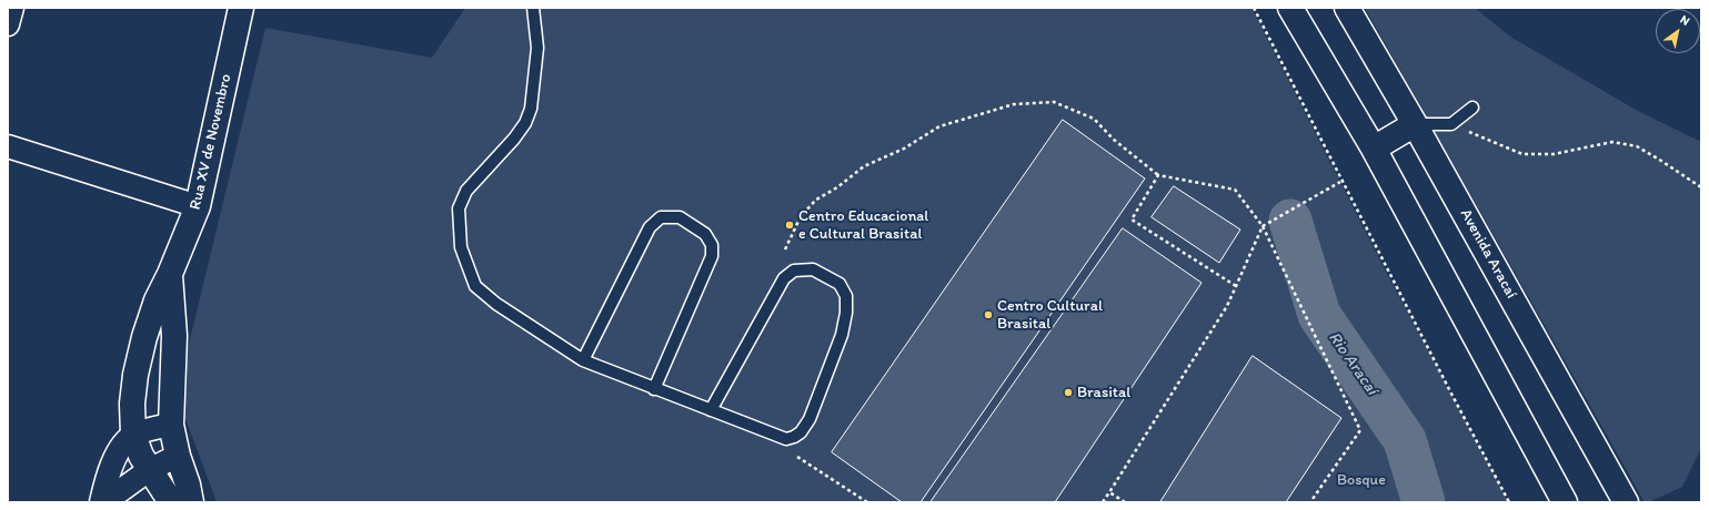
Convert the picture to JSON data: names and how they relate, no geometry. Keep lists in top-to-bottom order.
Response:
{
  "streets": {
    "main road": ["Rua XV de Novembro", "Avenida Aracaí"]
  },
  "water": ["Rio Aracaí"],
  "parks": ["Bosque"],
  "places": ["Centro Educacional e Cultural Brasital", "Centro Cultural Brasital", "Brasital"],
  "north": "top right"
}
